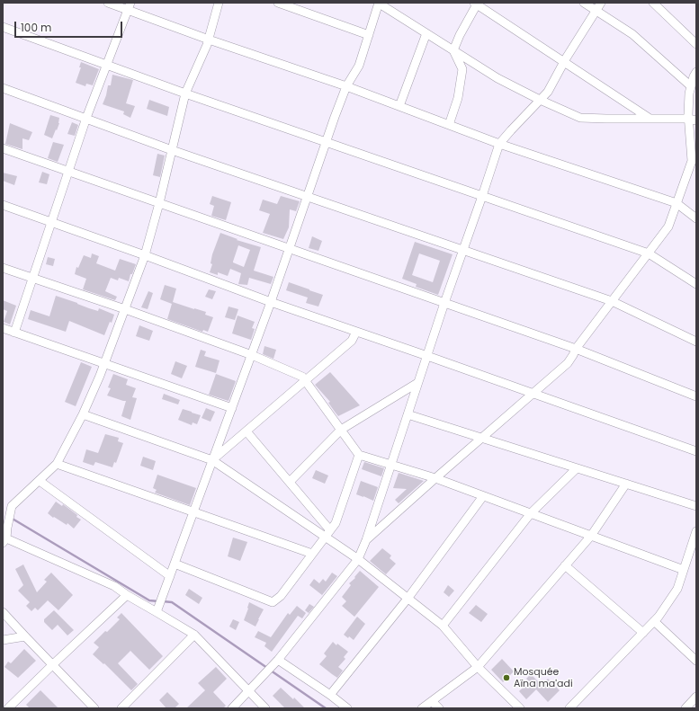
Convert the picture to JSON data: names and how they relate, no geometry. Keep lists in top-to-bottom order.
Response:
{
  "places": ["Mosquée Aïna ma'adi"],
  "scale_bar": "100 m"
}
